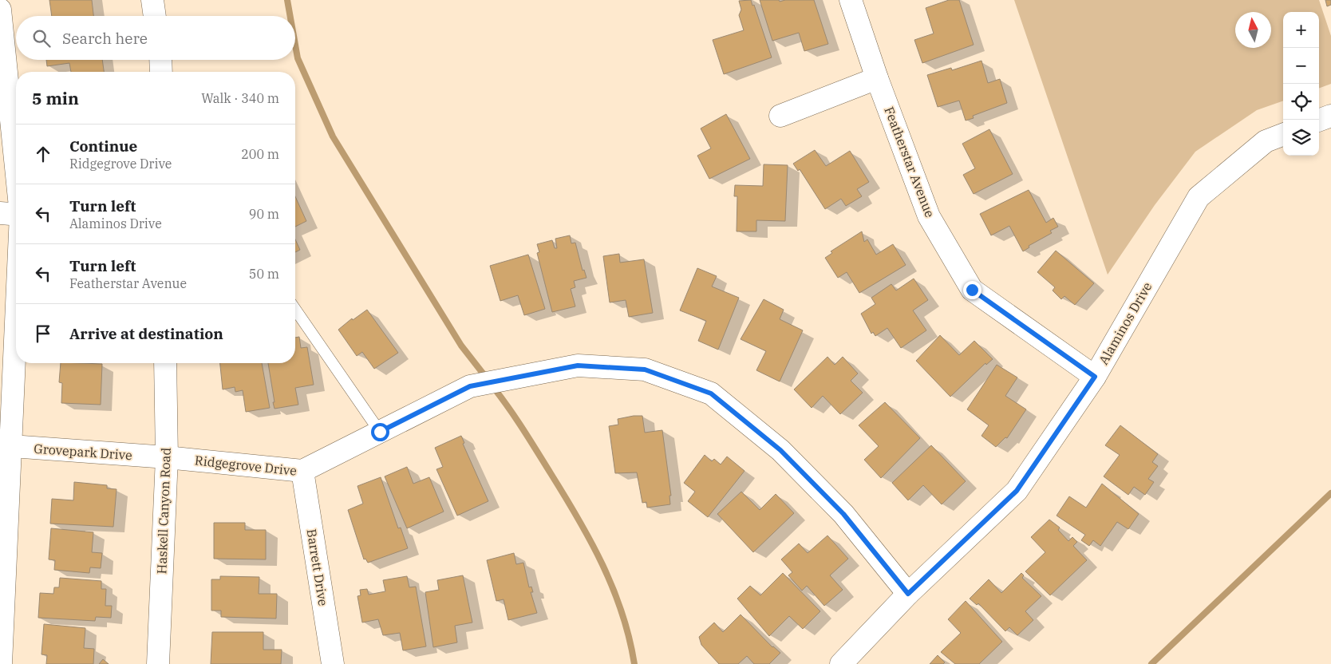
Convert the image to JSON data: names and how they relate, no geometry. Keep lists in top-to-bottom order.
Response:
{
  "streets": {
    "street": [
      "Featherstar Avenue",
      "Alaminos Drive",
      "Grovepark Drive",
      "Ridgegrove Drive",
      "Haskell Canyon Road",
      "Barrett Drive"
    ]
  },
  "crossings": [
    ["Featherstar Avenue", "Alaminos Drive"],
    ["Alaminos Drive", "Ridgegrove Drive"],
    ["Grovepark Drive", "Ridgegrove Drive"],
    ["Grovepark Drive", "Haskell Canyon Road"],
    ["Ridgegrove Drive", "Haskell Canyon Road"],
    ["Ridgegrove Drive", "Barrett Drive"]
  ],
  "north": "top",
  "page": {
    "map_buttons": ["+", "−"],
    "search": "Search here",
    "heading": ["5 min", "Walk · 340 m"],
    "list": [
      ["Continue", "Ridgegrove Drive", "200 m"],
      ["Turn left", "Alaminos Drive", "90 m"],
      ["Turn left", "Featherstar Avenue", "50 m"],
      "Arrive at destination"
    ]
  }
}
